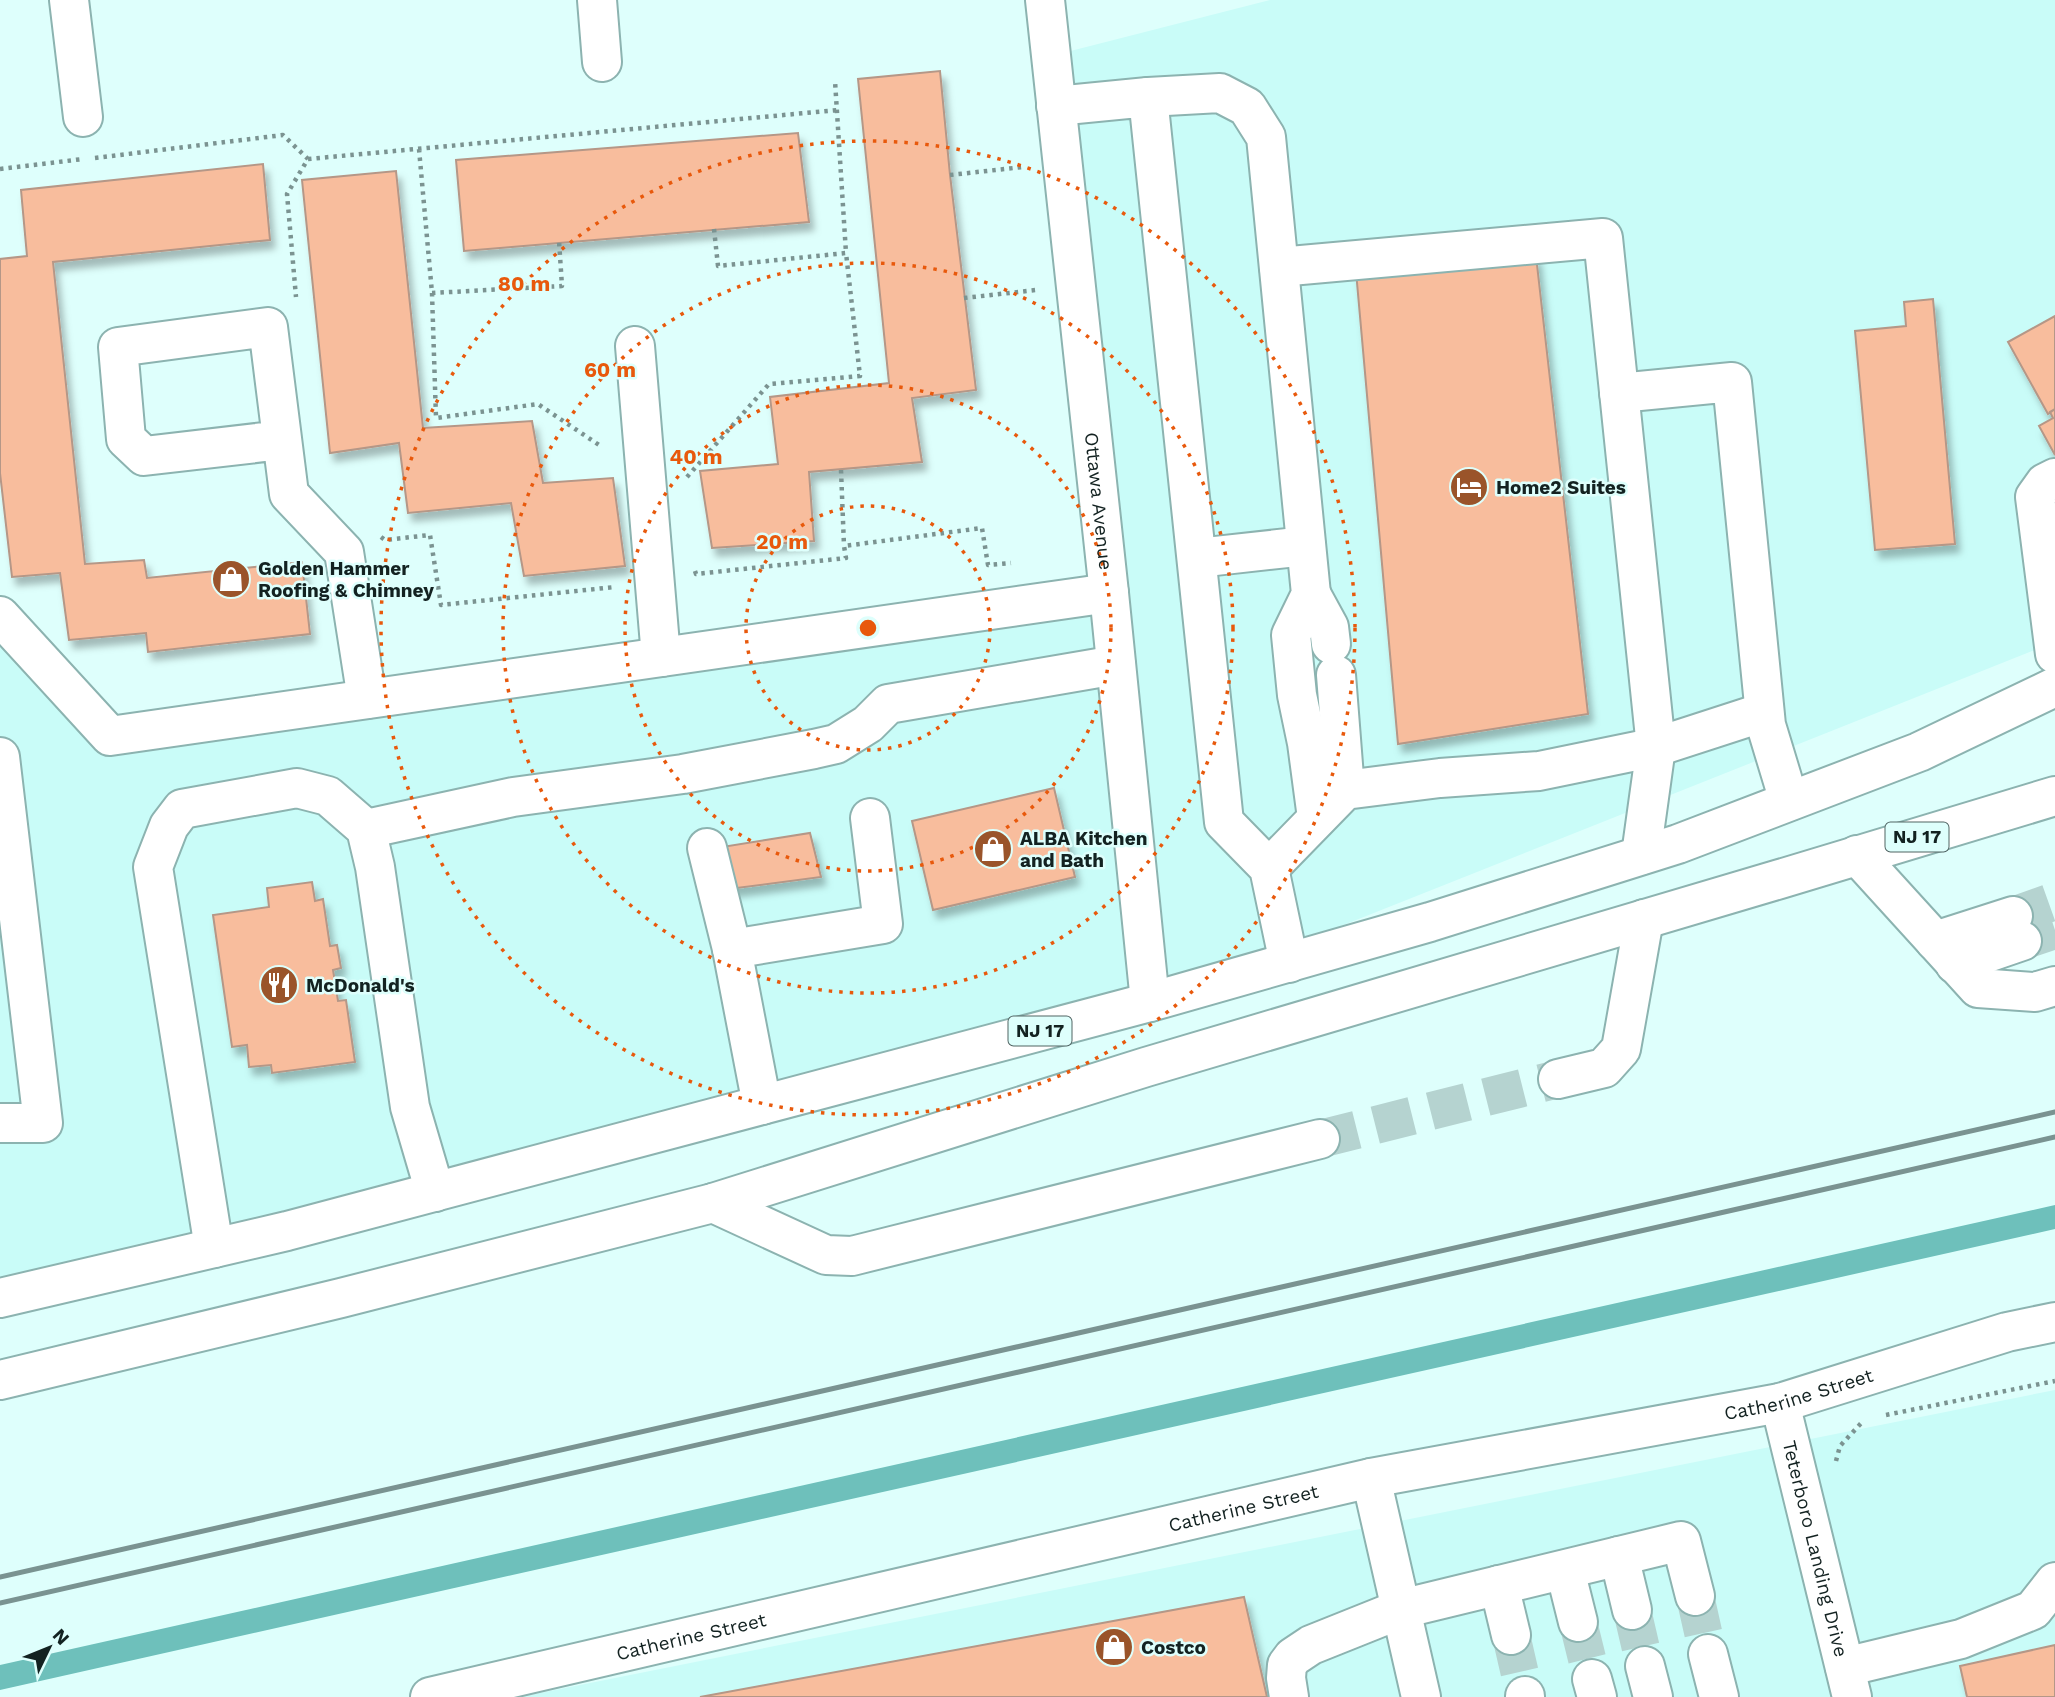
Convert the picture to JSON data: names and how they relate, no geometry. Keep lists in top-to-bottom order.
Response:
{
  "streets": {
    "main road": [
      "Ottawa Avenue",
      "NJ 17",
      "Catherine Street",
      "Teterboro Landing Drive"
    ]
  },
  "crossings": [
    ["Ottawa Avenue", "NJ 17"],
    ["Catherine Street", "Teterboro Landing Drive"]
  ],
  "places": {
    "hotel": ["Home2 Suites"],
    "shop": ["Golden Hammer Roofing & Chimney", "ALBA Kitchen and Bath", "Costco"],
    "restaurant": ["McDonald's"]
  },
  "north": "top right",
  "rings": [
    "80 m",
    "60 m",
    "40 m",
    "20 m"
  ]
}
